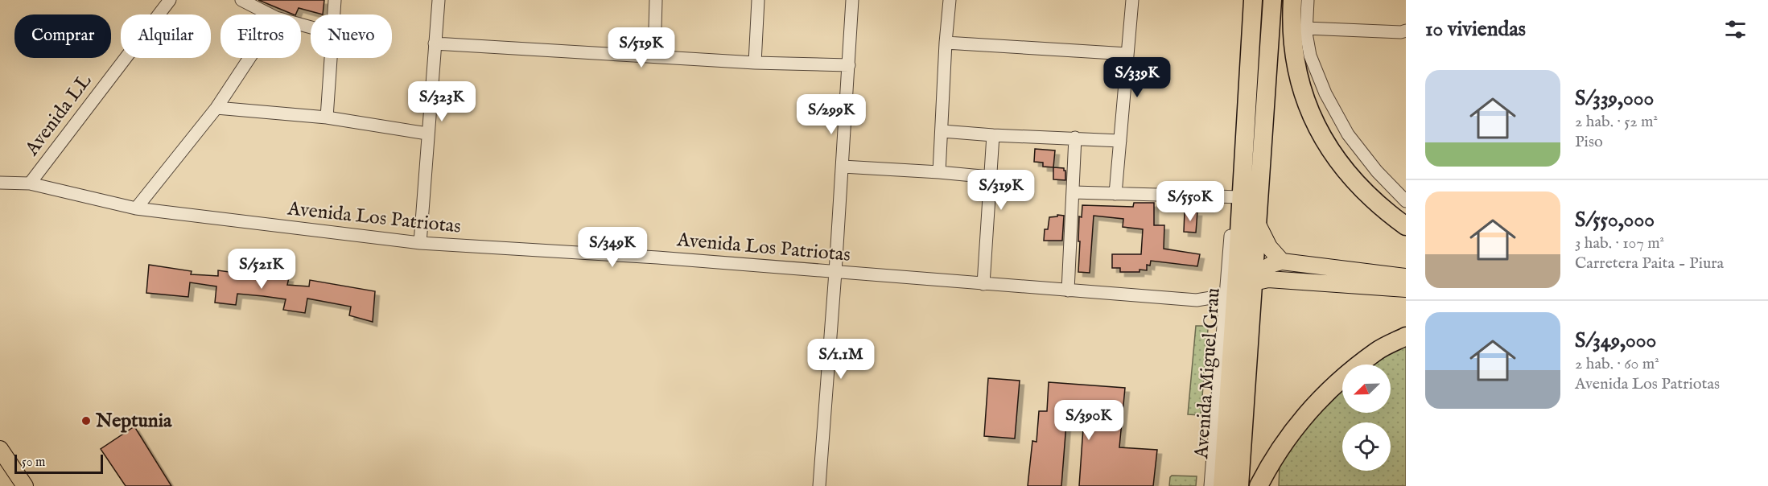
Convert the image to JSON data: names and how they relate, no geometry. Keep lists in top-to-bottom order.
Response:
{
  "streets": {
    "highway": ["Avenida Miguel Grau"],
    "street": ["Avenida LL", "Avenida Los Patriotas"]
  },
  "crossings": [
    ["Avenida LL", "Avenida Los Patriotas"],
    ["Avenida Los Patriotas", "Avenida Miguel Grau"]
  ],
  "places": ["Neptunia"],
  "scale_bar": "50 m",
  "north": "bottom left",
  "page": {
    "heading": "10 viviendas",
    "chip": [
      "Comprar",
      "Alquilar",
      "Filtros",
      "Nuevo"
    ],
    "price": [
      "S/519K",
      "S/339K",
      "S/323K",
      "S/299K",
      "S/319K",
      "S/550K",
      "S/349K",
      "S/521K",
      "S/1.1M",
      "S/390K"
    ],
    "list": [
      {
        "name": "S/339,000",
        "note": "2 hab. · 52 m² · Piso"
      },
      {
        "name": "S/550,000",
        "note": "3 hab. · 107 m² · Carretera Paita - Piura"
      },
      {
        "name": "S/349,000",
        "note": "2 hab. · 60 m² · Avenida Los Patriotas"
      }
    ],
    "scale": "50 m"
  }
}
